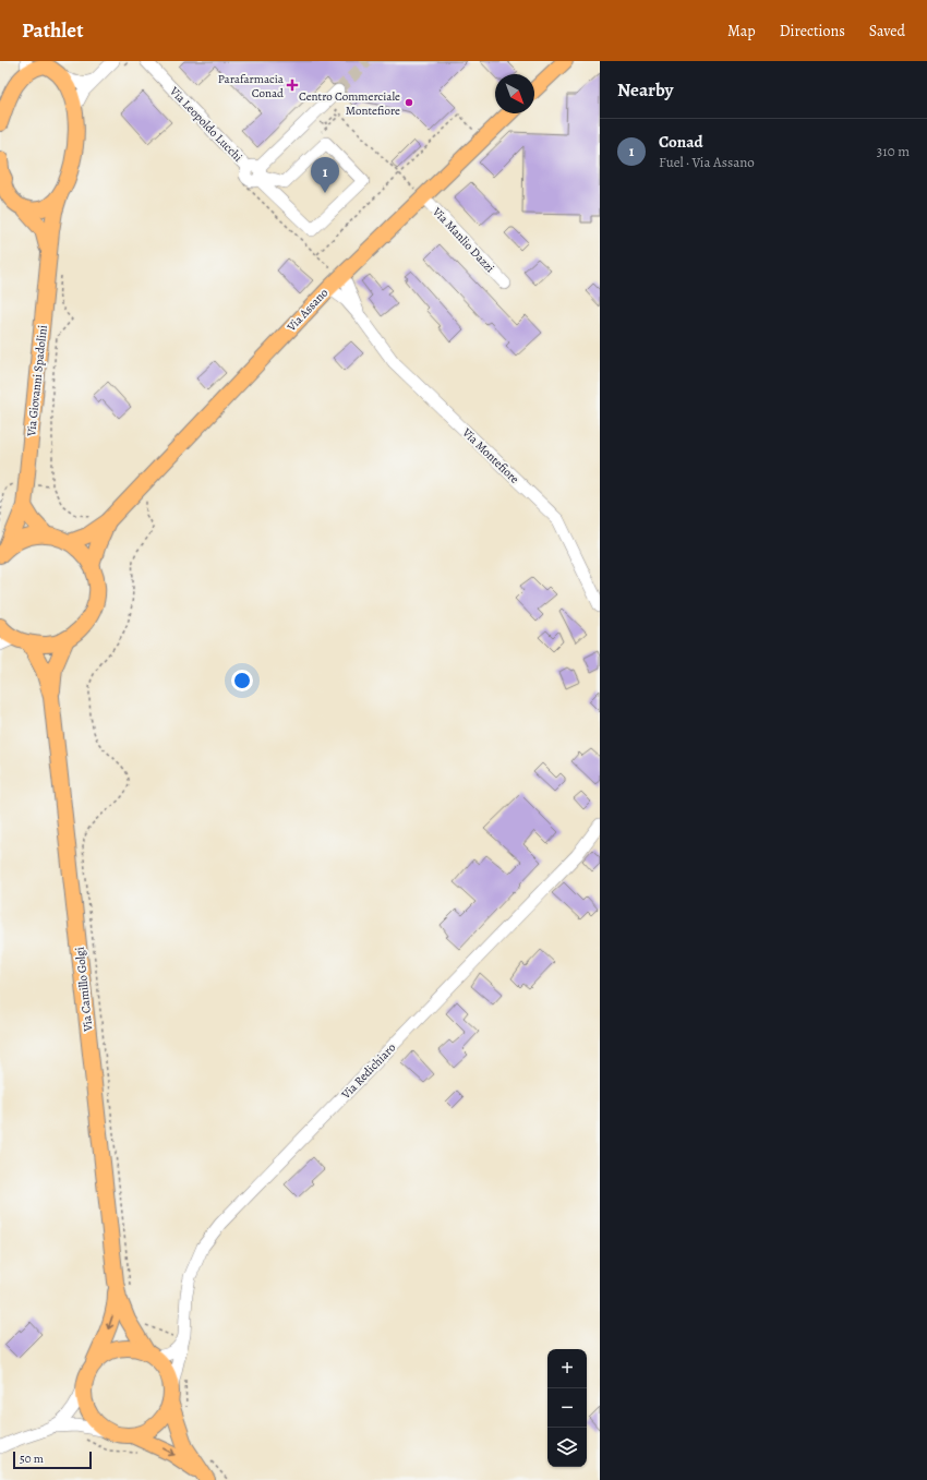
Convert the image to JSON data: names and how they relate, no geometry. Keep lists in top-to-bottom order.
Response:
{
  "streets": {
    "main road": ["Via Assano", "Via Giovanni Spadolini", "Via Camillo Golgi"],
    "street": [
      "Via Leopoldo Lucchi",
      "Via Manlio Dazzi",
      "Via Montefiore",
      "Via Redichiaro"
    ]
  },
  "crossings": [
    ["Via Manlio Dazzi", "Via Assano"],
    ["Via Assano", "Via Montefiore"],
    ["Via Camillo Golgi", "Via Redichiaro"]
  ],
  "places": {
    "health": ["Parafarmacia Conad"],
    "other": ["Centro Commerciale Montefiore"]
  },
  "scale_bar": "50 m",
  "north": "bottom right",
  "page": {
    "header": "Pathlet",
    "nav": ["Map", "Directions", "Saved"],
    "heading": "Nearby",
    "list": [
      {
        "mark": "1",
        "name": "Conad",
        "note": "Fuel · Via Assano",
        "value": "310 m"
      }
    ],
    "pins": "1",
    "map_buttons": ["+", "−"],
    "scale": "50 m"
  }
}
